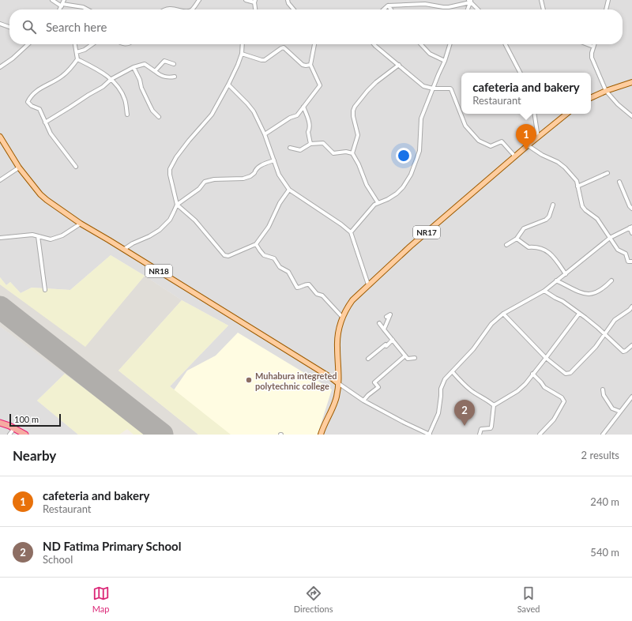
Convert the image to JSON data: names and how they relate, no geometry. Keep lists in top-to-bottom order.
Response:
{
  "streets": {
    "main road": ["NR17", "NR18"]
  },
  "crossings": [
    ["NR17", "NR18"]
  ],
  "places": ["Muhabura integreted polytechnic college"],
  "scale_bar": "100 m",
  "page": {
    "search": "Search here",
    "popup": ["cafeteria and bakery", "Restaurant"],
    "pins": ["1", "2"],
    "scale": "100 m",
    "heading": ["Nearby", "2 results"],
    "list": [
      {
        "mark": "1",
        "name": "cafeteria and bakery",
        "note": "Restaurant",
        "value": "240 m"
      },
      {
        "mark": "2",
        "name": "ND Fatima Primary School",
        "note": "School",
        "value": "540 m"
      }
    ],
    "nav": ["Map", "Directions", "Saved"]
  }
}
